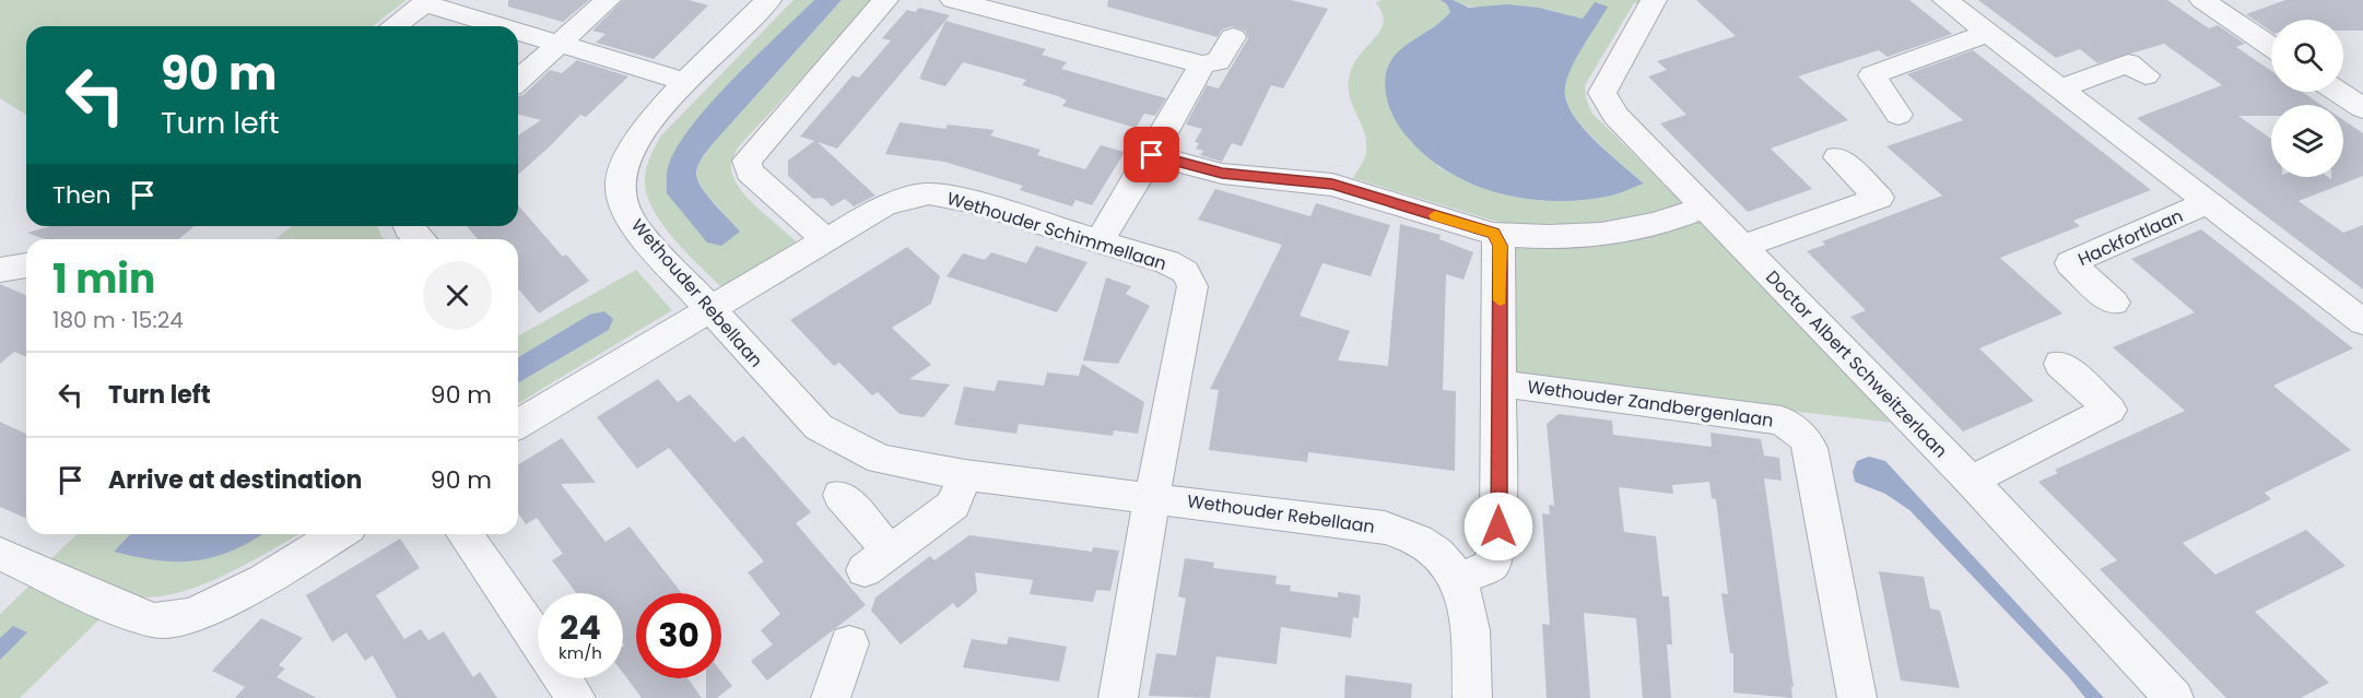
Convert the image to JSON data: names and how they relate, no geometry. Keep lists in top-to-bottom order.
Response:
{
  "streets": {
    "street": [
      "Wethouder Schimmellaan",
      "Hackfortlaan",
      "Wethouder Rebellaan",
      "Doctor Albert Schweitzerlaan",
      "Wethouder Zandbergenlaan"
    ]
  },
  "crossings": [
    ["Wethouder Schimmellaan", "Wethouder Rebellaan"],
    ["Wethouder Rebellaan", "Wethouder Zandbergenlaan"]
  ],
  "page": {
    "turn": ["90 m", "Turn left"],
    "then": "Then",
    "heading": ["1 min", "180 m · 15:24"],
    "list": [
      {
        "name": "Turn left",
        "value": "90 m"
      },
      {
        "name": "Arrive at destination",
        "value": "90 m"
      }
    ],
    "speed": "24 km/h",
    "limit": "30"
  }
}
